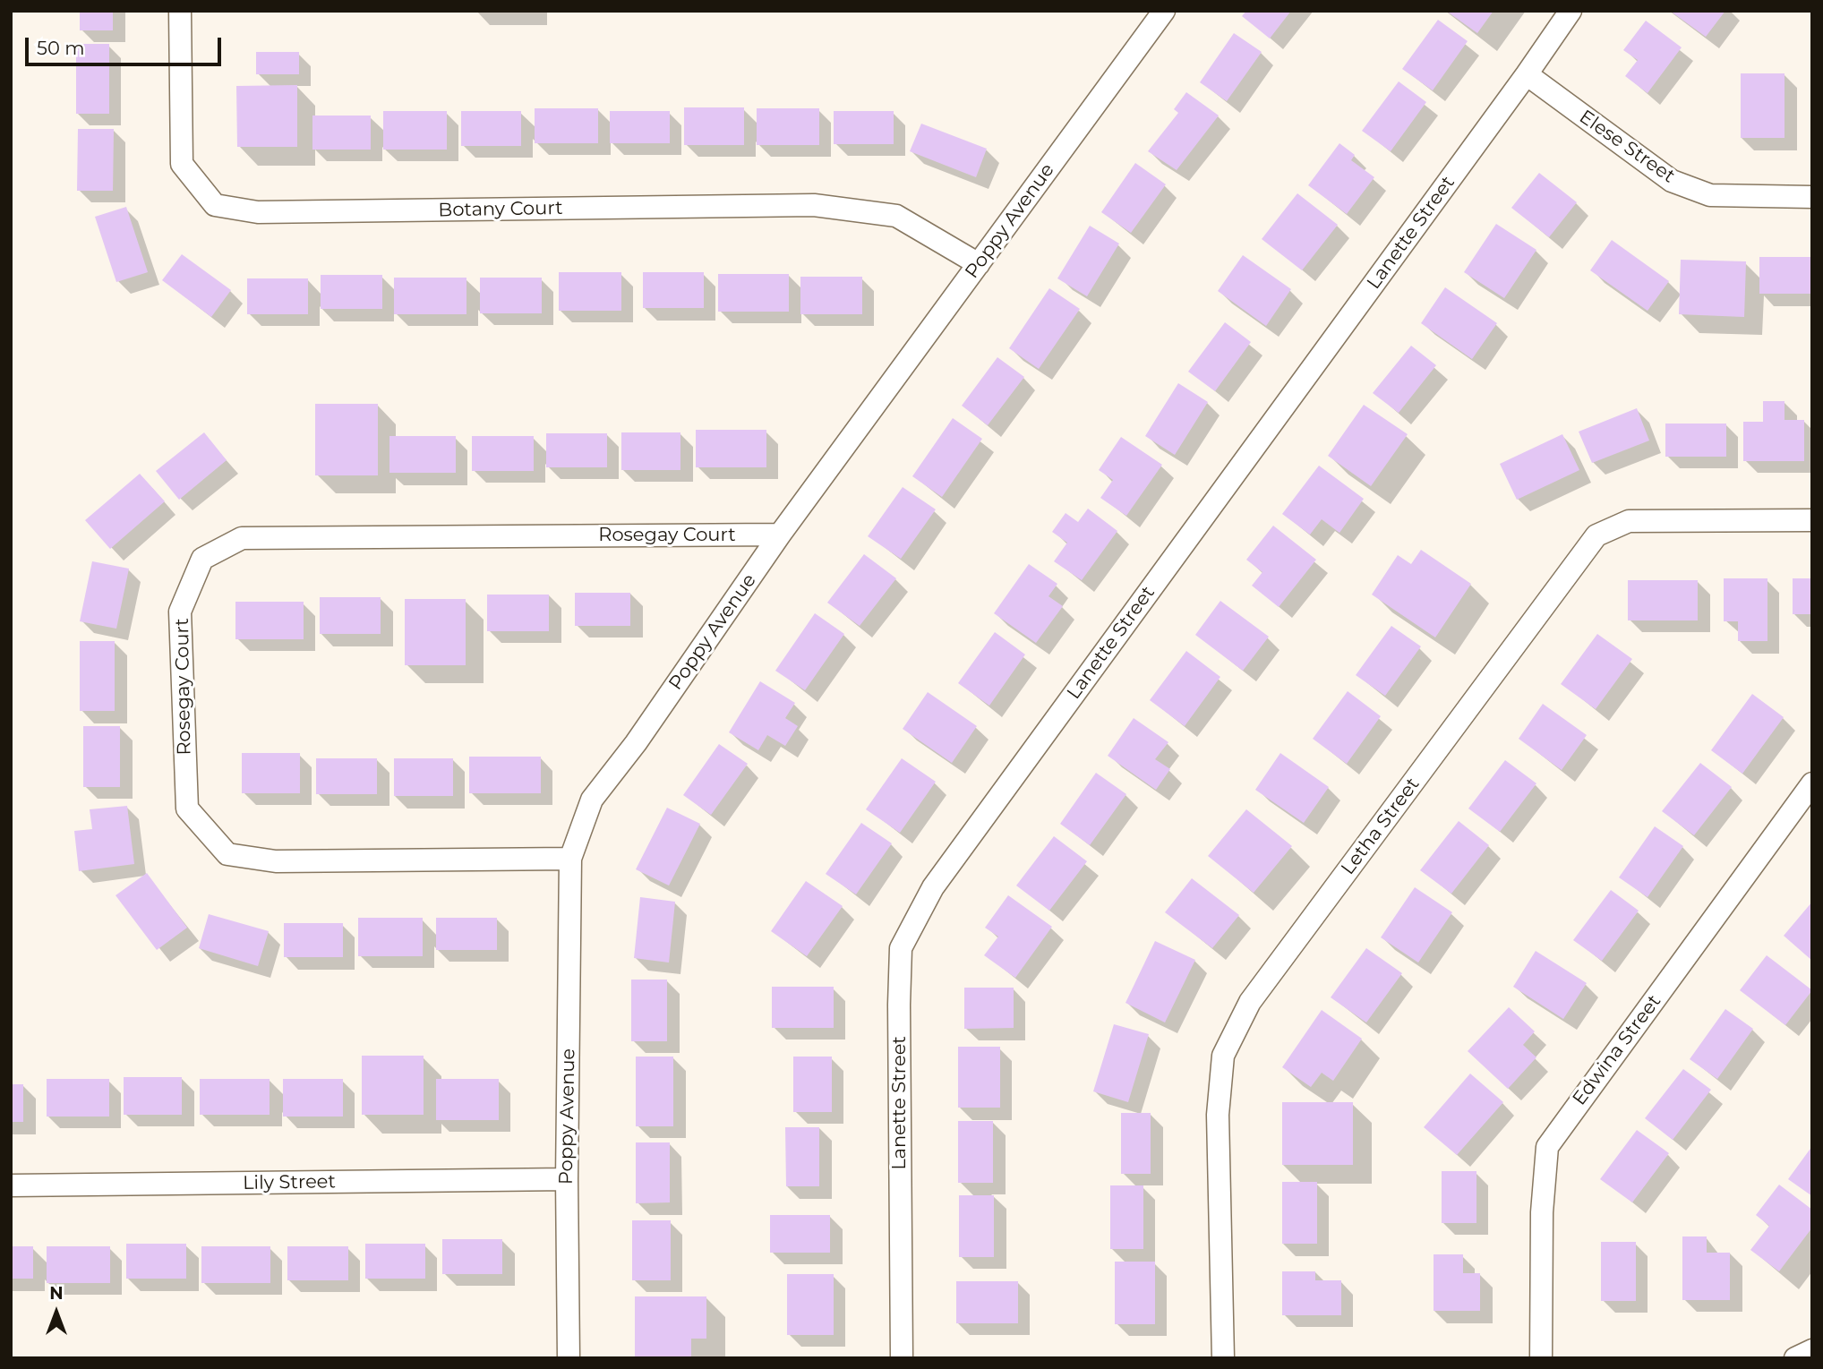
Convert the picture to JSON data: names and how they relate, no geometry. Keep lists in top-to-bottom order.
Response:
{
  "streets": {
    "street": [
      "Elese Street",
      "Botany Court",
      "Poppy Avenue",
      "Lanette Street",
      "Rosegay Court",
      "Letha Street",
      "Edwina Street",
      "Lily Street"
    ]
  },
  "crossings": [
    ["Elese Street", "Lanette Street"],
    ["Botany Court", "Poppy Avenue"],
    ["Poppy Avenue", "Rosegay Court"],
    ["Poppy Avenue", "Lily Street"]
  ],
  "scale_bar": "50 m",
  "north": "top"
}
